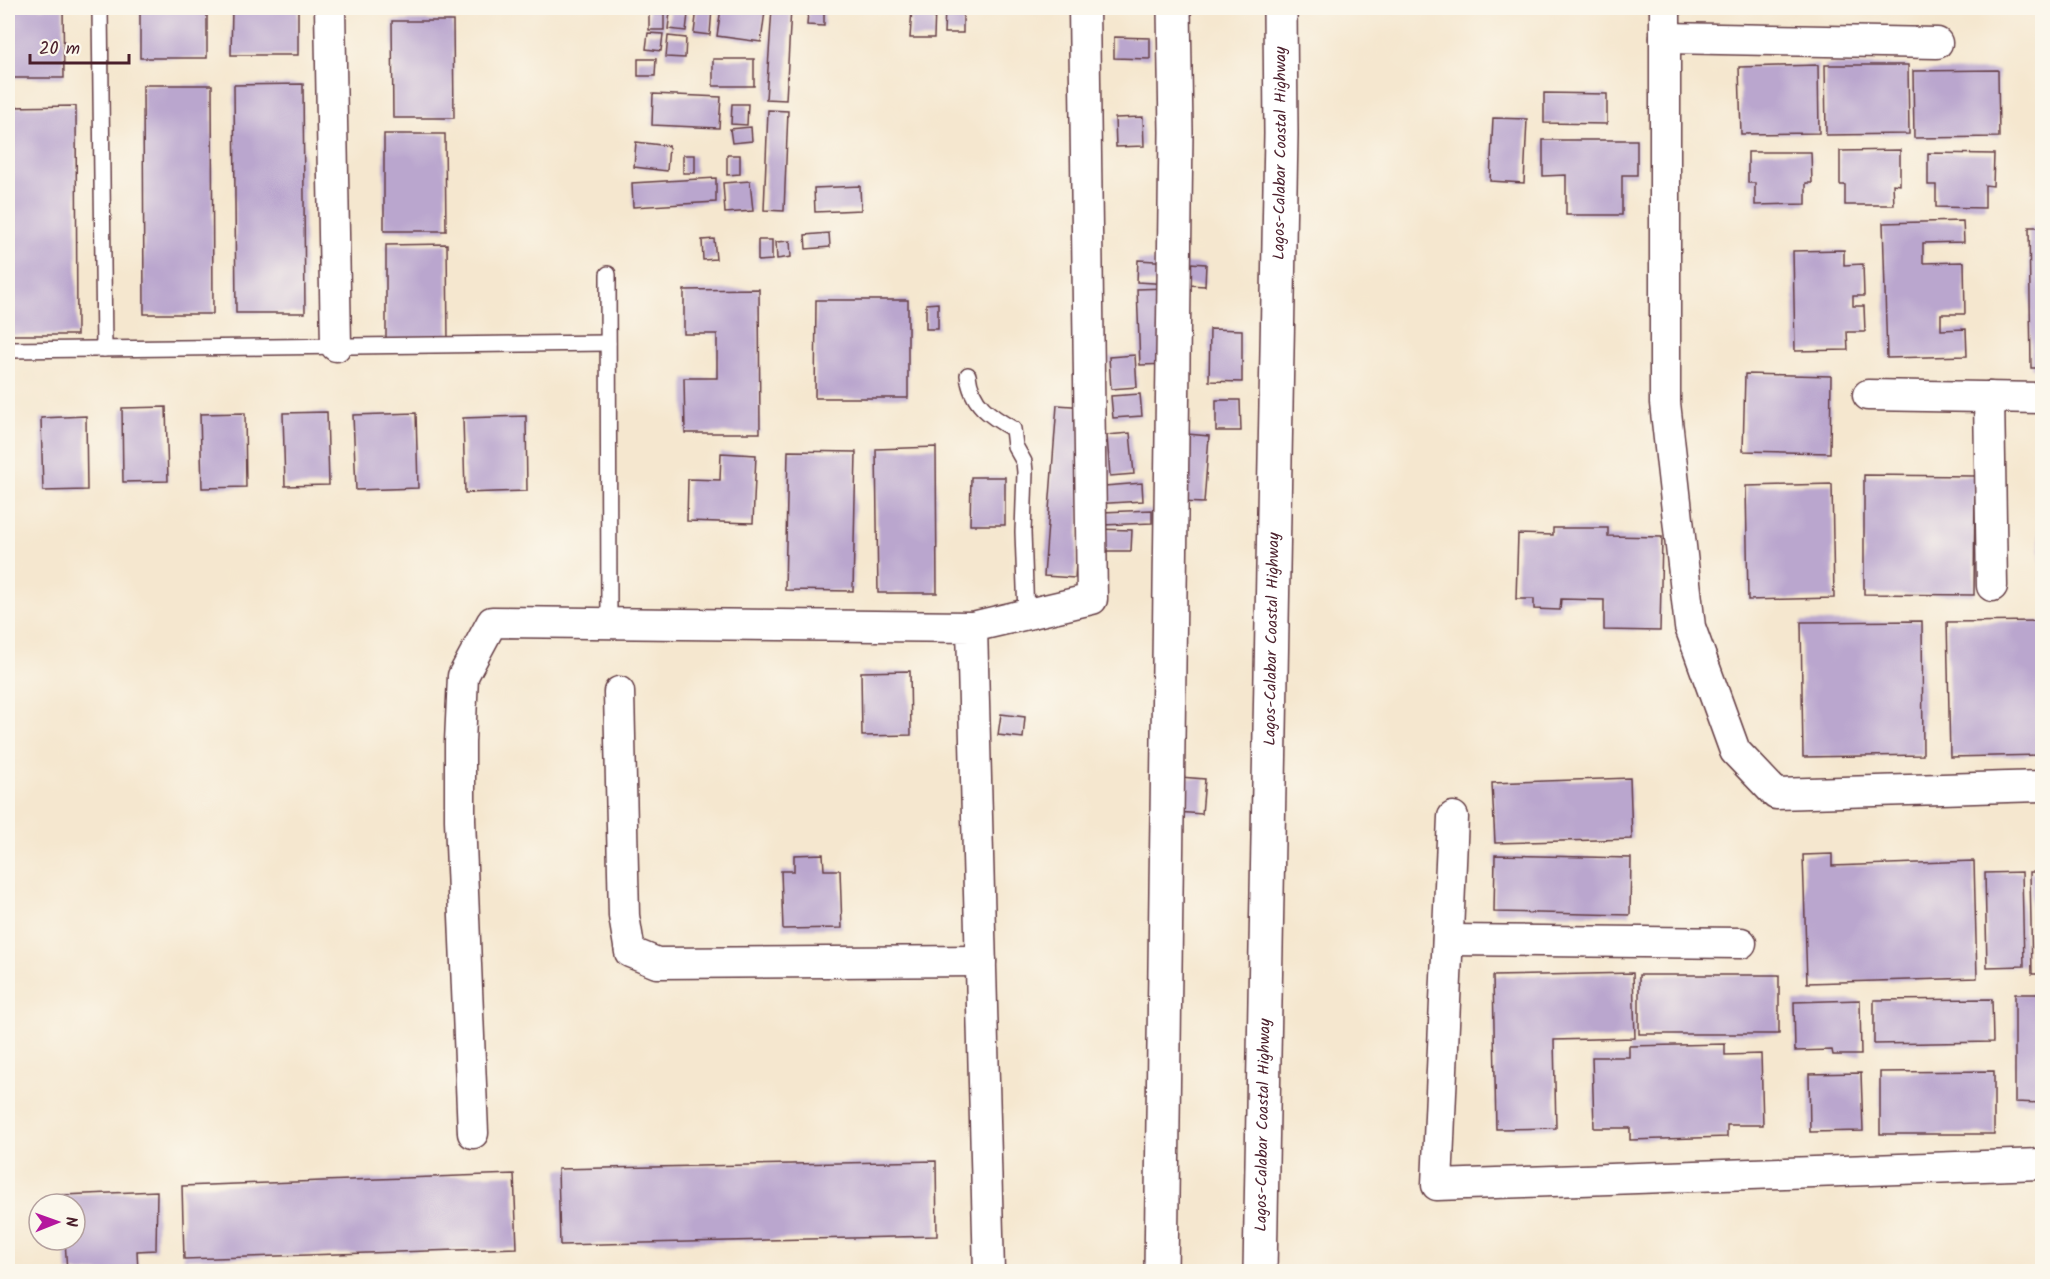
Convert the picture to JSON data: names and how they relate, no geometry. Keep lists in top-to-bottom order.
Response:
{
  "streets": {
    "highway": ["Lagos-Calabar Coastal Highway"]
  },
  "scale_bar": "20 m",
  "north": "right"
}
